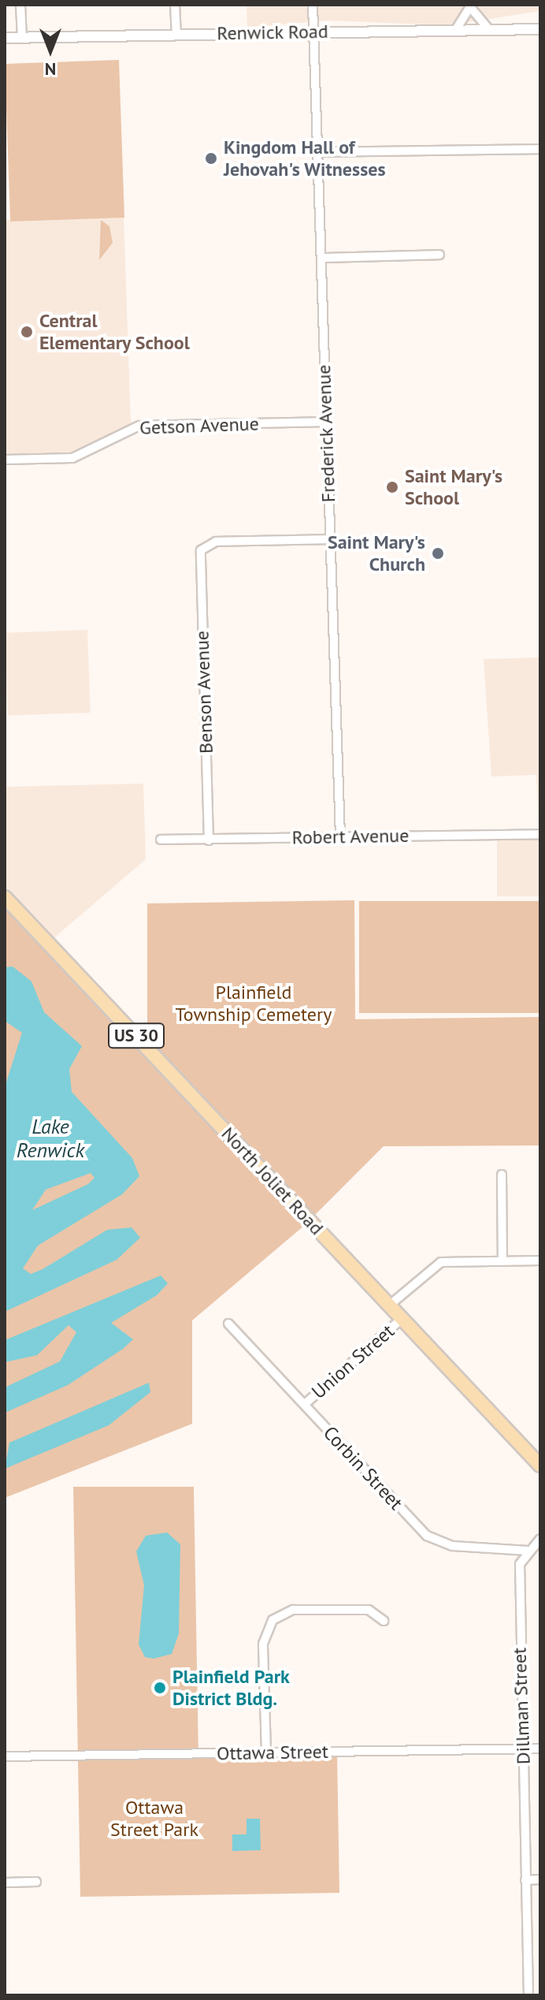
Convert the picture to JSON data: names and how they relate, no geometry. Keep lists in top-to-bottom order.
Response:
{
  "streets": {
    "main road": ["US 30", "North Joliet Road"],
    "street": [
      "Renwick Road",
      "Getson Avenue",
      "Frederick Avenue",
      "Benson Avenue",
      "Robert Avenue",
      "Union Street",
      "Corbin Street",
      "Dillman Street",
      "Ottawa Street"
    ]
  },
  "crossings": [
    ["Renwick Road", "Frederick Avenue"],
    ["Getson Avenue", "Frederick Avenue"],
    ["Frederick Avenue", "Benson Avenue"],
    ["Frederick Avenue", "Robert Avenue"],
    ["Benson Avenue", "Robert Avenue"],
    ["North Joliet Road", "Union Street"],
    ["Union Street", "Corbin Street"],
    ["Corbin Street", "Dillman Street"],
    ["Dillman Street", "Ottawa Street"]
  ],
  "water": ["Lake Renwick"],
  "parks": ["Plainfield Township Cemetery", "Ottawa Street Park"],
  "places": [
    "Kingdom Hall of Jehovah's Witnesses",
    "Central Elementary School",
    "Saint Mary's School",
    "Saint Mary's Church",
    "Plainfield Park District Bldg."
  ],
  "north": "bottom"
}
